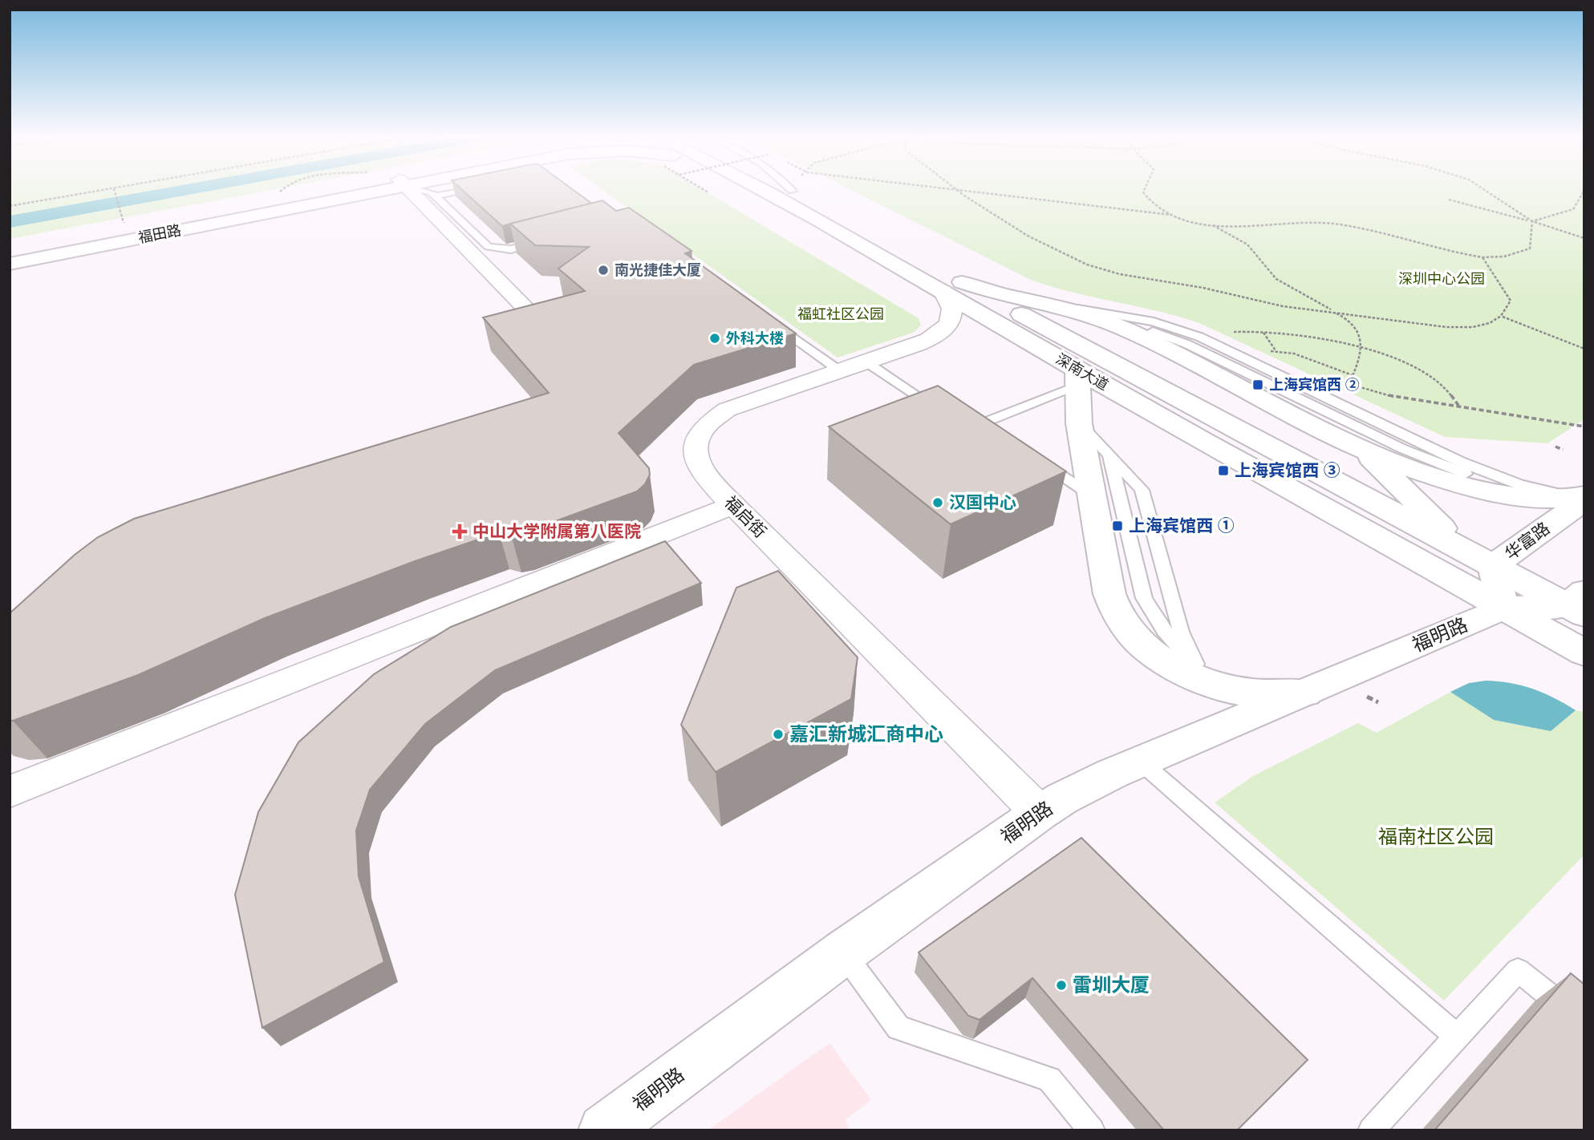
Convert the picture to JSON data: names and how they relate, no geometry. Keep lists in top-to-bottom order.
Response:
{
  "streets": {
    "main road": [
      "福田路",
      "深南大道",
      "华富路",
      "福明路"
    ],
    "street": ["福启街"]
  },
  "crossings": [
    ["深南大道", "福启街"],
    ["深南大道", "华富路"],
    ["深南大道", "福明路"],
    ["福启街", "福明路"],
    ["华富路", "福明路"]
  ],
  "parks": ["深圳中心公园", "福虹社区公园", "福南社区公园"],
  "places": {
    "other": [
      "南光捷佳大厦",
      "外科大楼",
      "汉国中心",
      "嘉汇新城汇商中心",
      "雷圳大厦"
    ],
    "transit": ["上海宾馆西 ②", "上海宾馆西 ③", "上海宾馆西 ①"],
    "health": ["中山大学附属第八医院"]
  }
}
